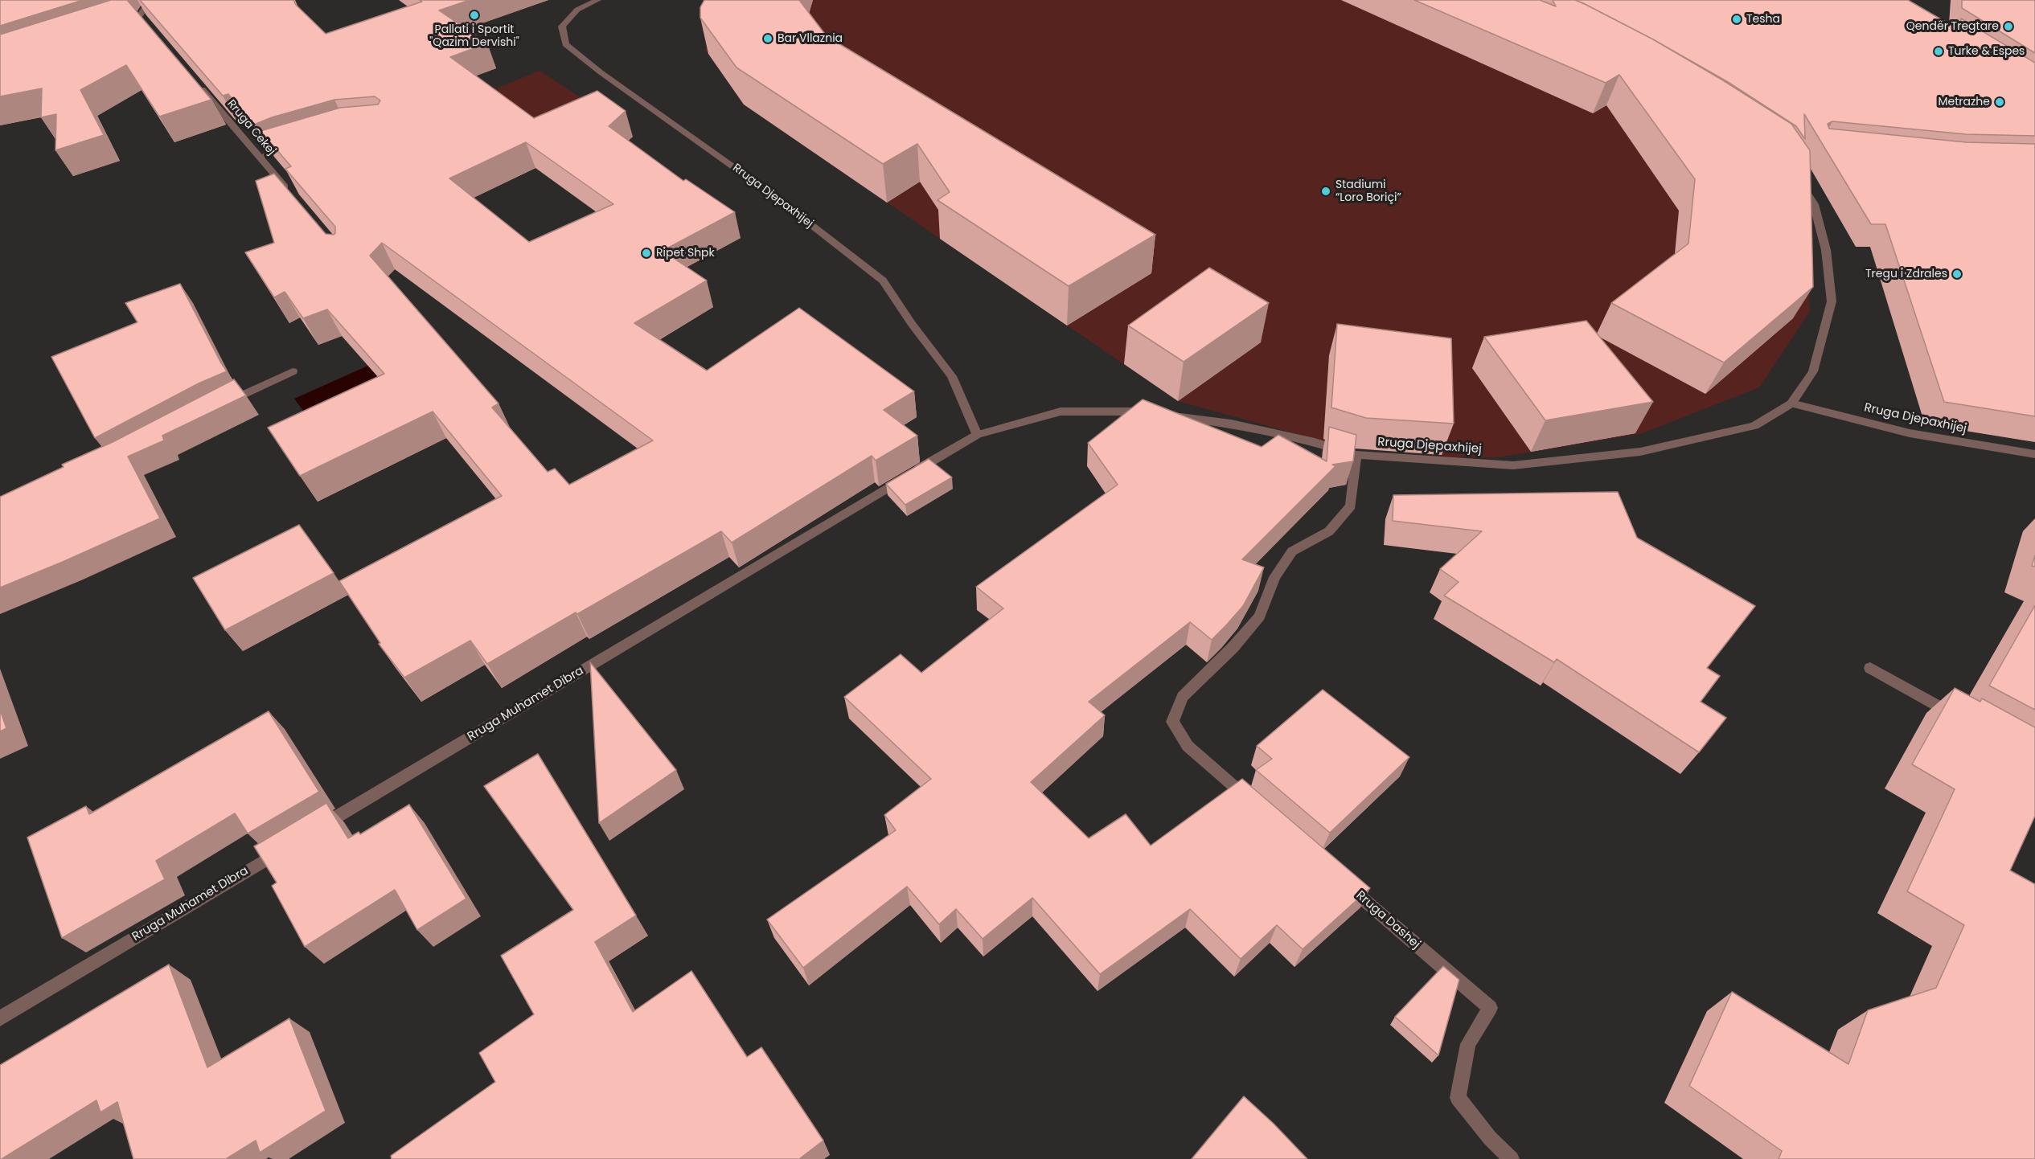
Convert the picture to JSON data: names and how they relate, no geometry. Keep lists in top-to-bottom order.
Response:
{
  "streets": {
    "street": [
      "Rruga Cekej",
      "Rruga Djepaxhijej",
      "Rruga Muhamet Dibra",
      "Rruga Dashej"
    ]
  },
  "crossings": [
    ["Rruga Djepaxhijej", "Rruga Muhamet Dibra"]
  ],
  "places": [
    "Pallati i Sportit \"Qazim Dervishi\"",
    "Tesha",
    "Qendër Tregtare",
    "Bar Vllaznia",
    "Turke & Espes",
    "Metrazhe",
    "Stadiumi “Loro Boriçi”",
    "Ripet Shpk",
    "Tregu i Zdrales"
  ]
}
